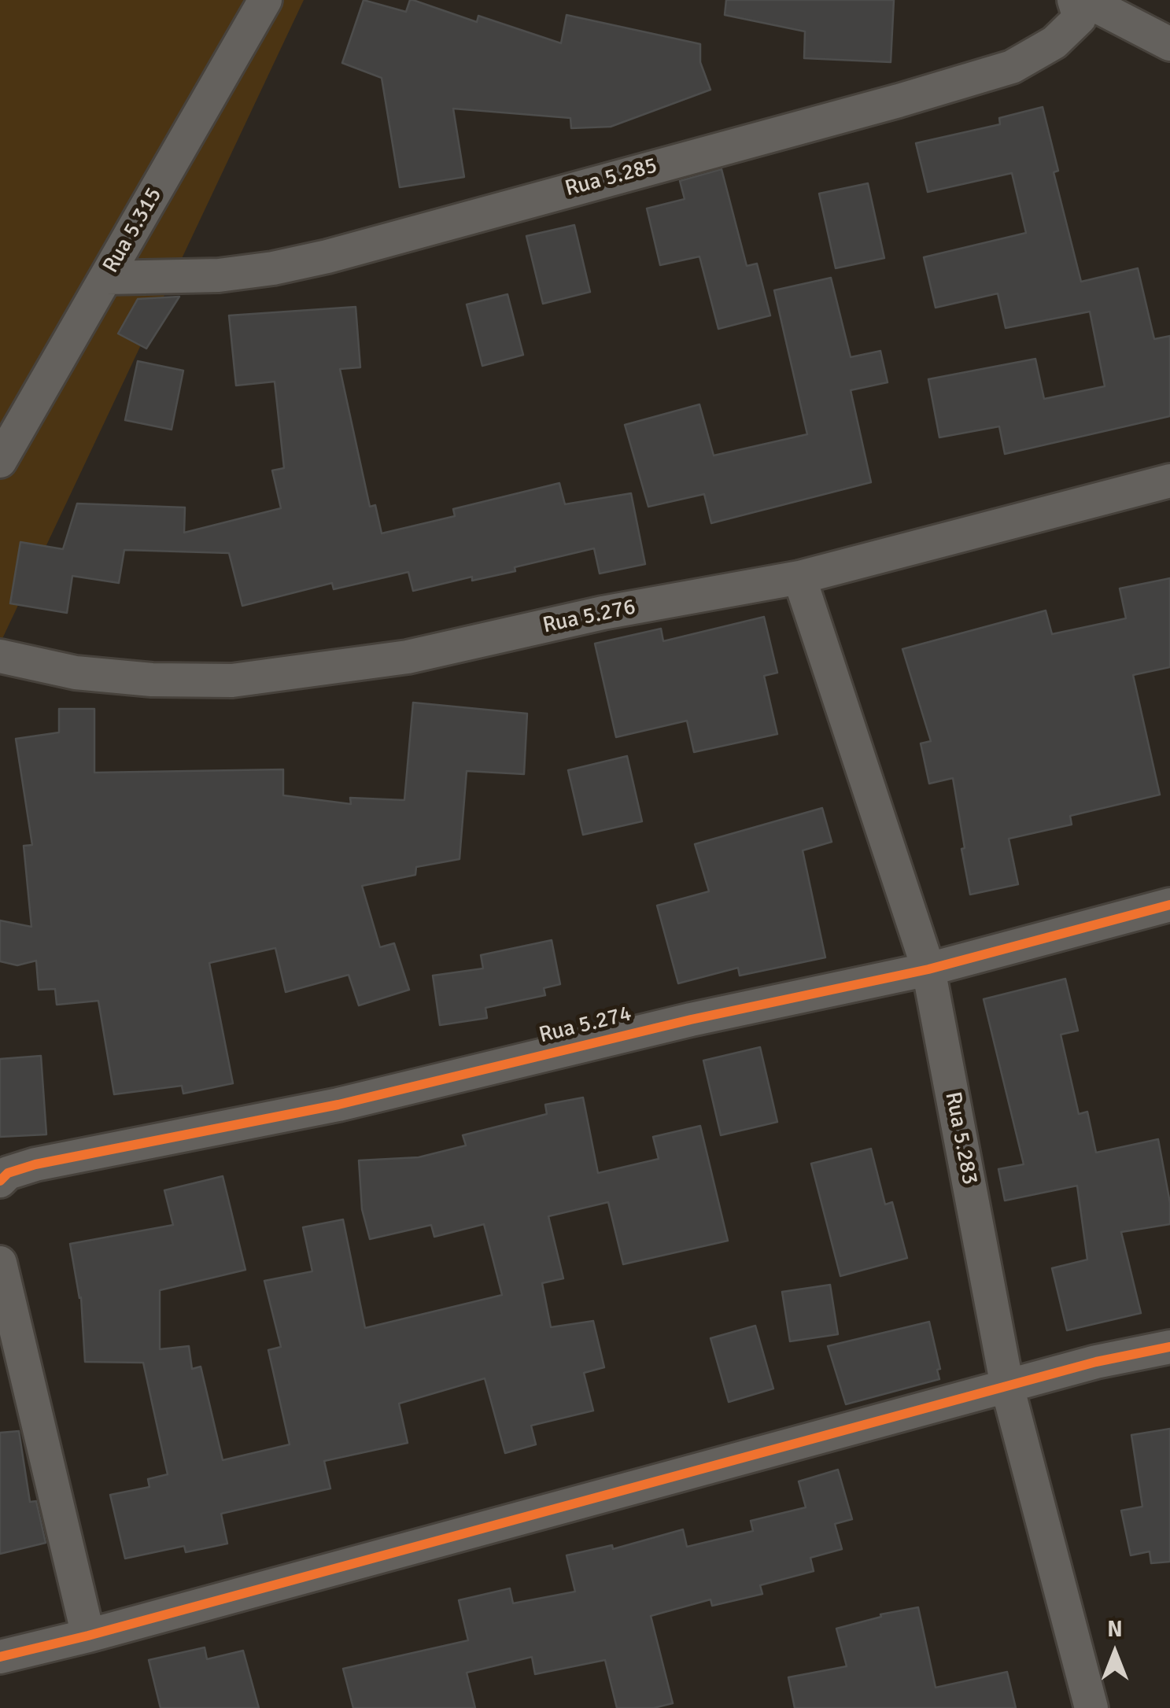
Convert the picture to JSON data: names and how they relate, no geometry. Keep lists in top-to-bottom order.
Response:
{
  "streets": {
    "street": [
      "Rua 5.285",
      "Rua 5.315",
      "Rua 5.276",
      "Rua 5.274",
      "Rua 5.283"
    ]
  },
  "crossings": [
    ["Rua 5.285", "Rua 5.315"],
    ["Rua 5.276", "Rua 5.283"],
    ["Rua 5.274", "Rua 5.283"]
  ],
  "north": "top"
}
